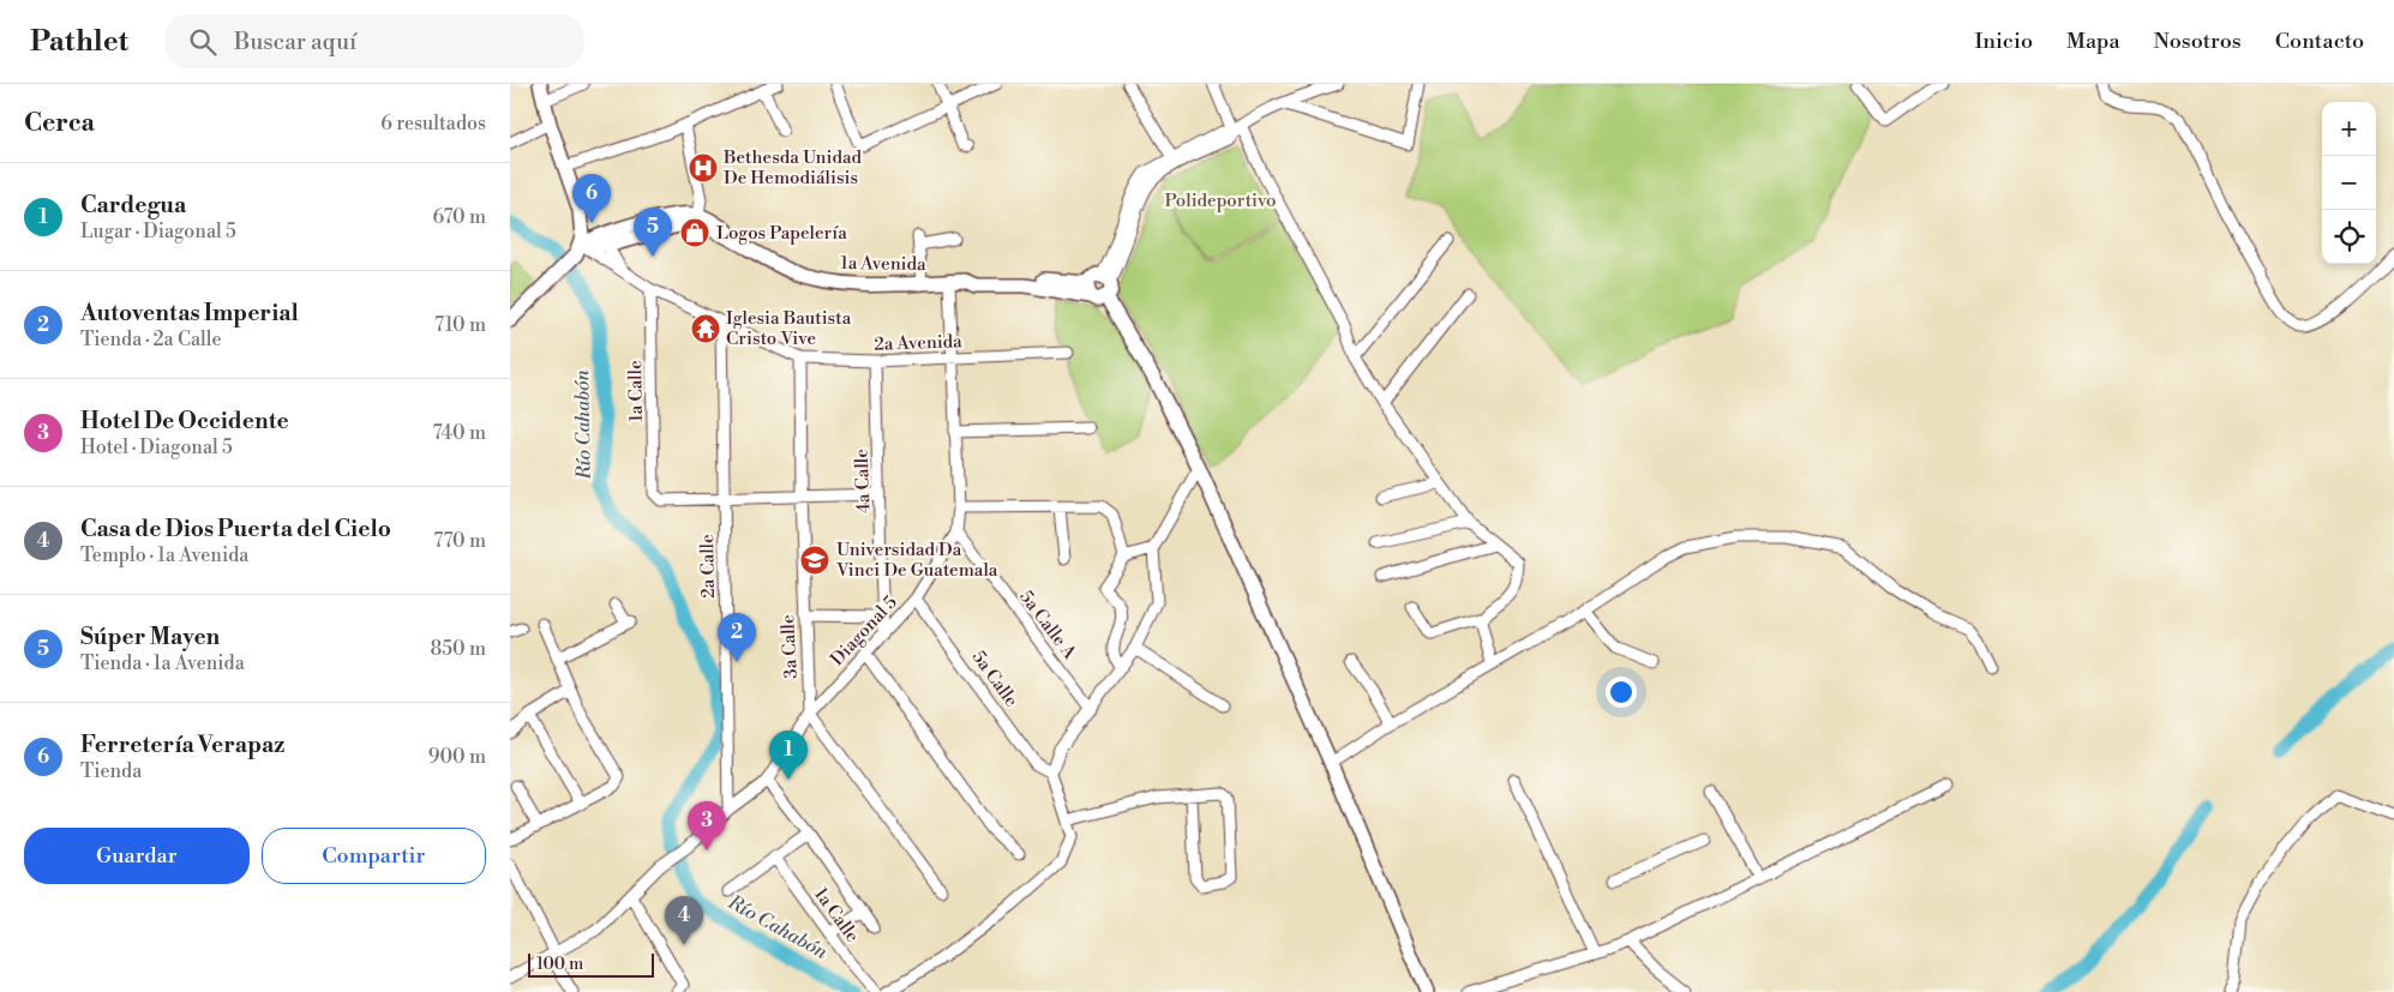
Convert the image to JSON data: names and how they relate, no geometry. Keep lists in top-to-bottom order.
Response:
{
  "streets": {
    "main road": ["1a Avenida"],
    "street": [
      "2a Avenida",
      "1a Calle",
      "4a Calle",
      "2a Calle",
      "5a Calle A",
      "Diagonal 5",
      "3a Calle",
      "5a Calle"
    ]
  },
  "crossings": [
    ["1a Avenida", "Diagonal 5"],
    ["2a Avenida", "1a Calle"],
    ["2a Avenida", "4a Calle"],
    ["2a Avenida", "2a Calle"],
    ["2a Avenida", "Diagonal 5"],
    ["2a Avenida", "3a Calle"],
    ["1a Calle", "2a Calle"],
    ["4a Calle", "Diagonal 5"],
    ["2a Calle", "Diagonal 5"],
    ["5a Calle A", "Diagonal 5"],
    ["Diagonal 5", "3a Calle"],
    ["Diagonal 5", "5a Calle"]
  ],
  "water": ["Río Cahabón"],
  "parks": ["Polideportivo"],
  "places": {
    "hospital": ["Bethesda Unidad De Hemodiálisis"],
    "shop": ["Logos Papelería"],
    "temple": ["Iglesia Bautista Cristo Vive"],
    "school or university": ["Universidad Da Vinci De Guatemala"]
  },
  "scale_bar": "100 m",
  "page": {
    "header": "Pathlet",
    "search": "Buscar aquí",
    "nav": [
      "Inicio",
      "Mapa",
      "Nosotros",
      "Contacto"
    ],
    "heading": ["Cerca", "6 resultados"],
    "map_buttons": ["+", "−"],
    "list": [
      {
        "mark": "1",
        "name": "Cardegua",
        "note": "Lugar · Diagonal 5",
        "value": "670 m"
      },
      {
        "mark": "2",
        "name": "Autoventas Imperial",
        "note": "Tienda · 2a Calle",
        "value": "710 m"
      },
      {
        "mark": "3",
        "name": "Hotel De Occidente",
        "note": "Hotel · Diagonal 5",
        "value": "740 m"
      },
      {
        "mark": "4",
        "name": "Casa de Dios Puerta del Cielo",
        "note": "Templo · 1a Avenida",
        "value": "770 m"
      },
      {
        "mark": "5",
        "name": "Súper Mayen",
        "note": "Tienda · 1a Avenida",
        "value": "850 m"
      },
      {
        "mark": "6",
        "name": "Ferretería Verapaz",
        "note": "Tienda",
        "value": "900 m"
      }
    ],
    "pins": [
      "6",
      "5",
      "2",
      "1",
      "3",
      "4"
    ],
    "buttons": ["Guardar", "Compartir"],
    "scale": "100 m"
  }
}
